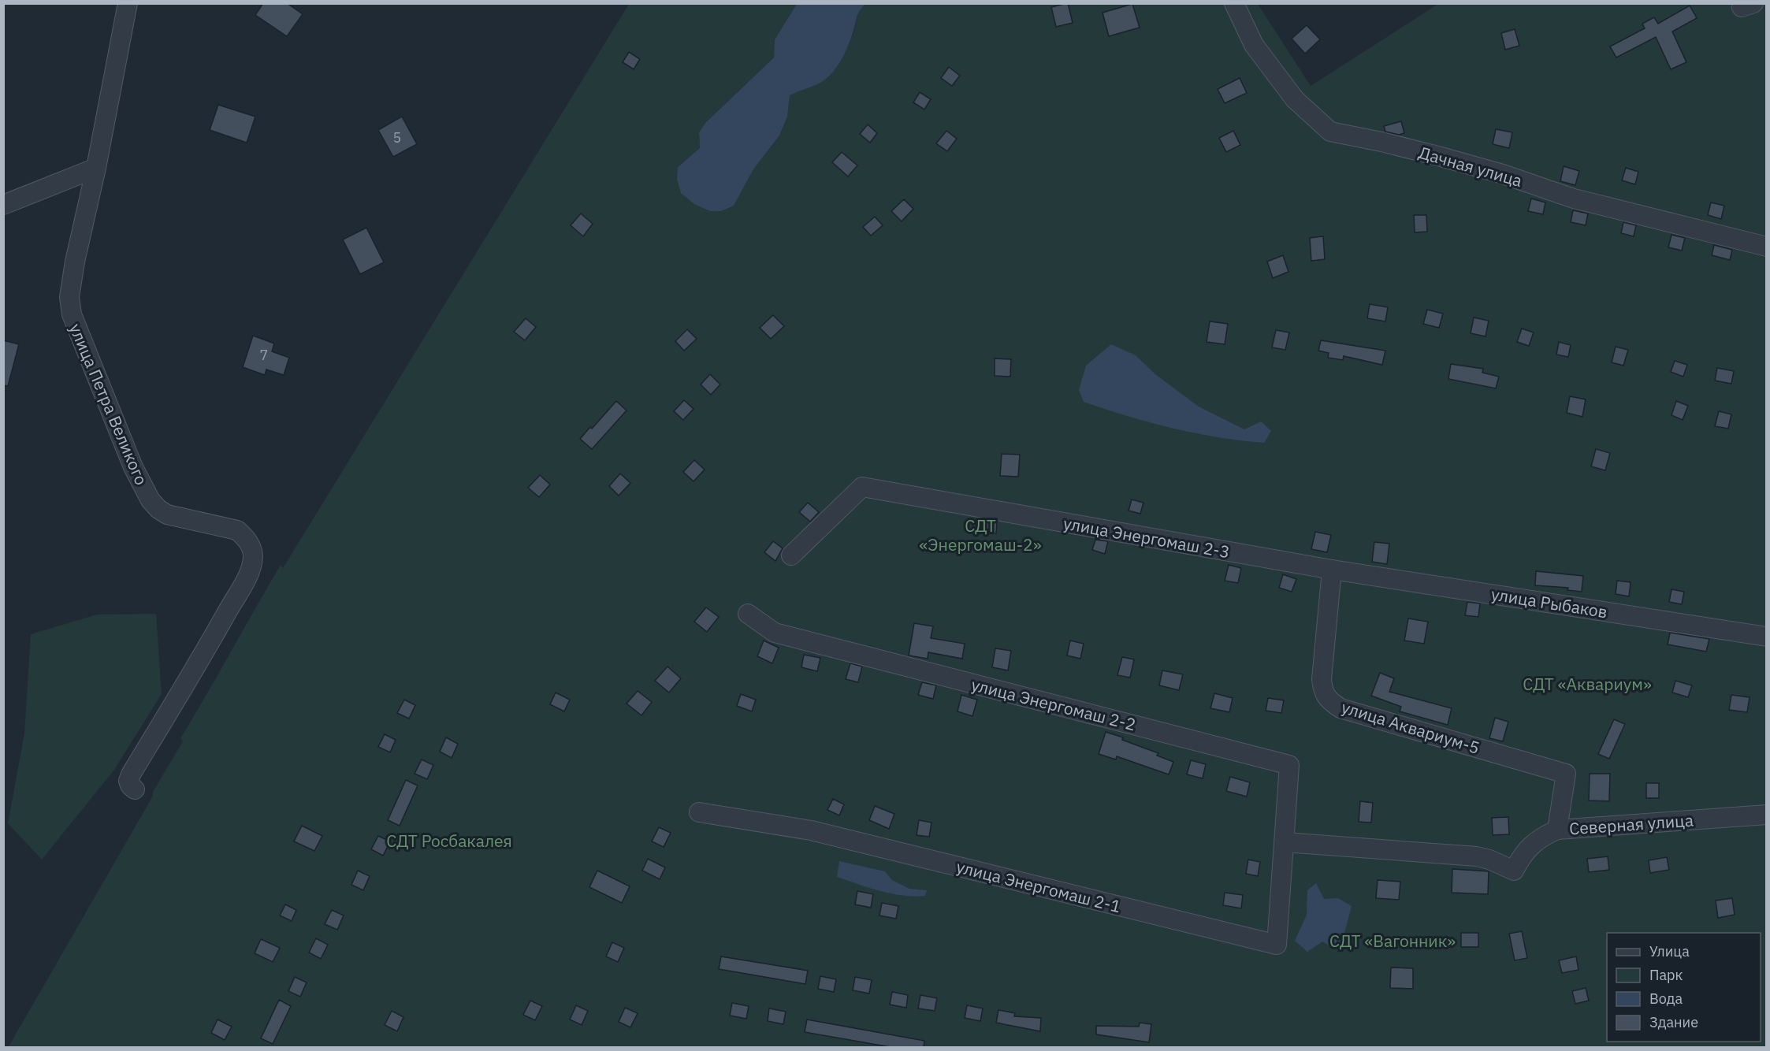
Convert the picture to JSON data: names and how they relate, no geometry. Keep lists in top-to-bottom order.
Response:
{
  "streets": {
    "street": [
      "Дачная улица",
      "улица Петра Великого",
      "улица Энергомаш 2-3",
      "улица Рыбаков",
      "улица Энергомаш 2-2",
      "улица Аквариум-5",
      "Северная улица",
      "улица Энергомаш 2-1"
    ]
  },
  "crossings": [
    ["улица Энергомаш 2-3", "улица Рыбаков"],
    ["улица Энергомаш 2-3", "улица Аквариум-5"],
    ["улица Рыбаков", "улица Аквариум-5"],
    ["улица Энергомаш 2-2", "Северная улица"],
    ["улица Энергомаш 2-2", "улица Энергомаш 2-1"],
    ["улица Аквариум-5", "Северная улица"],
    ["Северная улица", "улица Энергомаш 2-1"]
  ],
  "parks": [
    "СДТ «Энергомаш-2»",
    "СДТ «Аквариум»",
    "СДТ Росбакалея",
    "СДТ «Вагонник»"
  ],
  "house_numbers": ["5", "7"],
  "legend": [
    "Улица",
    "Парк",
    "Вода",
    "Здание"
  ]
}
